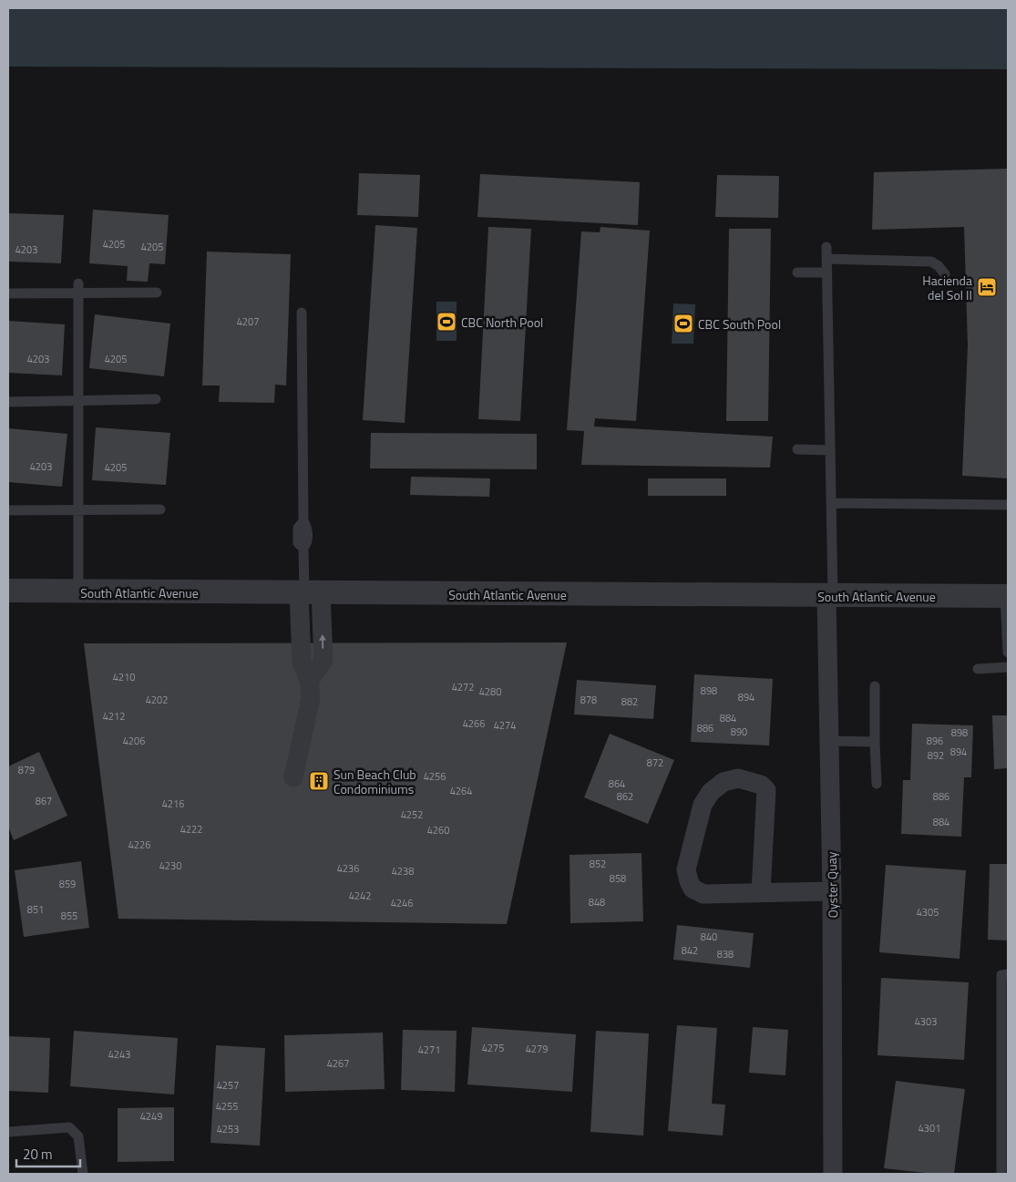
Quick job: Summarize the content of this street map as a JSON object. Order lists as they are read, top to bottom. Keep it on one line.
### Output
{"streets":{"street":["South Atlantic Avenue","Oyster Quay"]},"crossings":[["South Atlantic Avenue","Oyster Quay"]],"places":{"hotel":["Hacienda del Sol II"],"sports":["CBC North Pool","CBC South Pool"],"building":["Sun Beach Club Condominiums"]},"house_numbers":["4205","4205","4203","4207","4203","4205","4203","4205","4210","4272","898","4280","894","4202","878","882","4212","884","4266","4274","886","890","898","4206","896","894","892","872","879","4256","864","4264","862","886","867","4216","4252","884","4222","4260","4226","852","4230","4236","4238","858","859","4242","848","4246","851","4305","855","840","842","838","4303","4275","4279","4271","4243","4267","4257","4255","4249","4301","4253"],"scale_bar":"20 m"}
